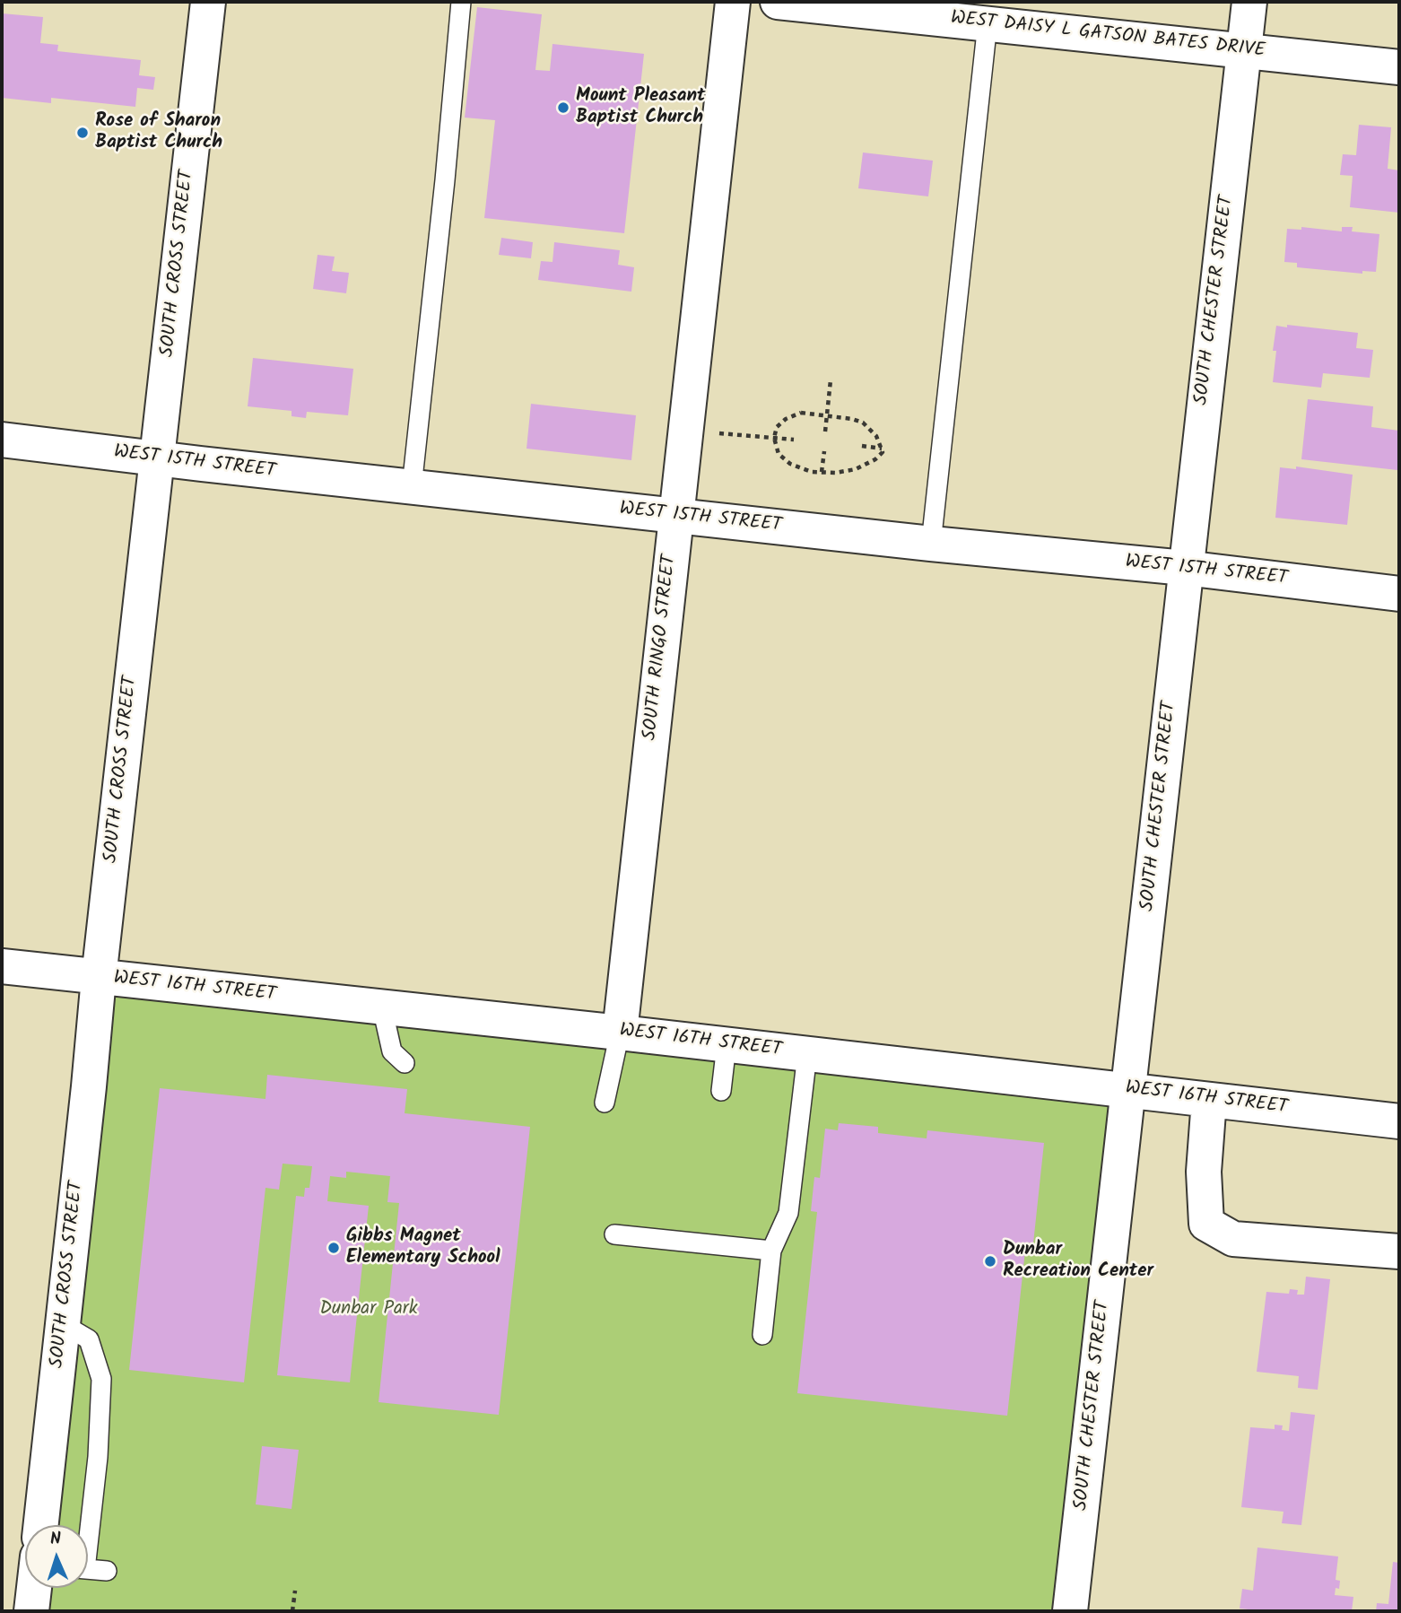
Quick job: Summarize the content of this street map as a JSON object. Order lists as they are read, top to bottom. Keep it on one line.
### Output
{"streets":{"street":["WEST DAISY L GATSON BATES DRIVE","SOUTH CROSS STREET","SOUTH CHESTER STREET","WEST 15TH STREET","SOUTH RINGO STREET","WEST 16TH STREET"]},"crossings":[["WEST DAISY L GATSON BATES DRIVE","SOUTH CHESTER STREET"],["SOUTH CROSS STREET","WEST 15TH STREET"],["SOUTH CROSS STREET","WEST 16TH STREET"],["SOUTH CHESTER STREET","WEST 15TH STREET"],["SOUTH CHESTER STREET","WEST 16TH STREET"],["WEST 15TH STREET","SOUTH RINGO STREET"],["SOUTH RINGO STREET","WEST 16TH STREET"]],"parks":["Dunbar Park"],"places":["Mount Pleasant Baptist Church","Rose of Sharon Baptist Church","Gibbs Magnet Elementary School","Dunbar Recreation Center"],"north":"top"}
